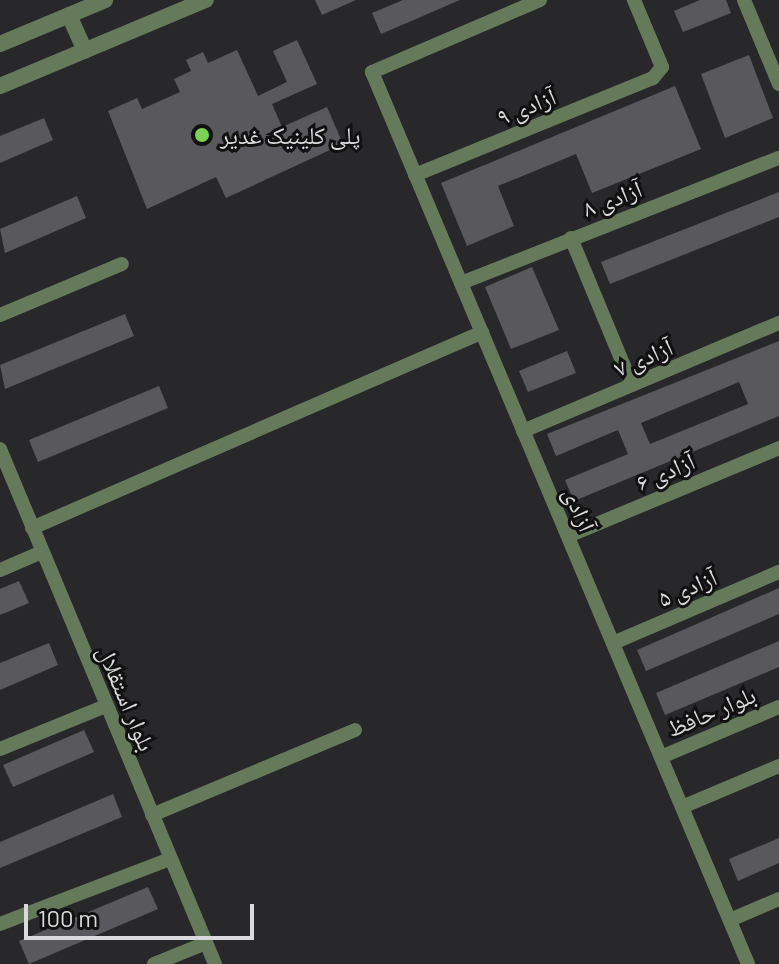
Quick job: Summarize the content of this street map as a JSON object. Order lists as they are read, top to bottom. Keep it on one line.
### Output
{"streets":{"street":["آزادی ۹","آزادی ۸","آزادی ۷","آزادی ۶","آزادی","آزادی ۵","بلوار استقلال","بلوار حافظ"]},"crossings":[["آزادی ۹","آزادی"],["آزادی ۸","آزادی"],["آزادی ۷","آزادی"],["آزادی ۶","آزادی"],["آزادی","آزادی ۵"],["آزادی","بلوار حافظ"]],"places":["پلی کلینیک غدیر"],"scale_bar":"100 m"}
